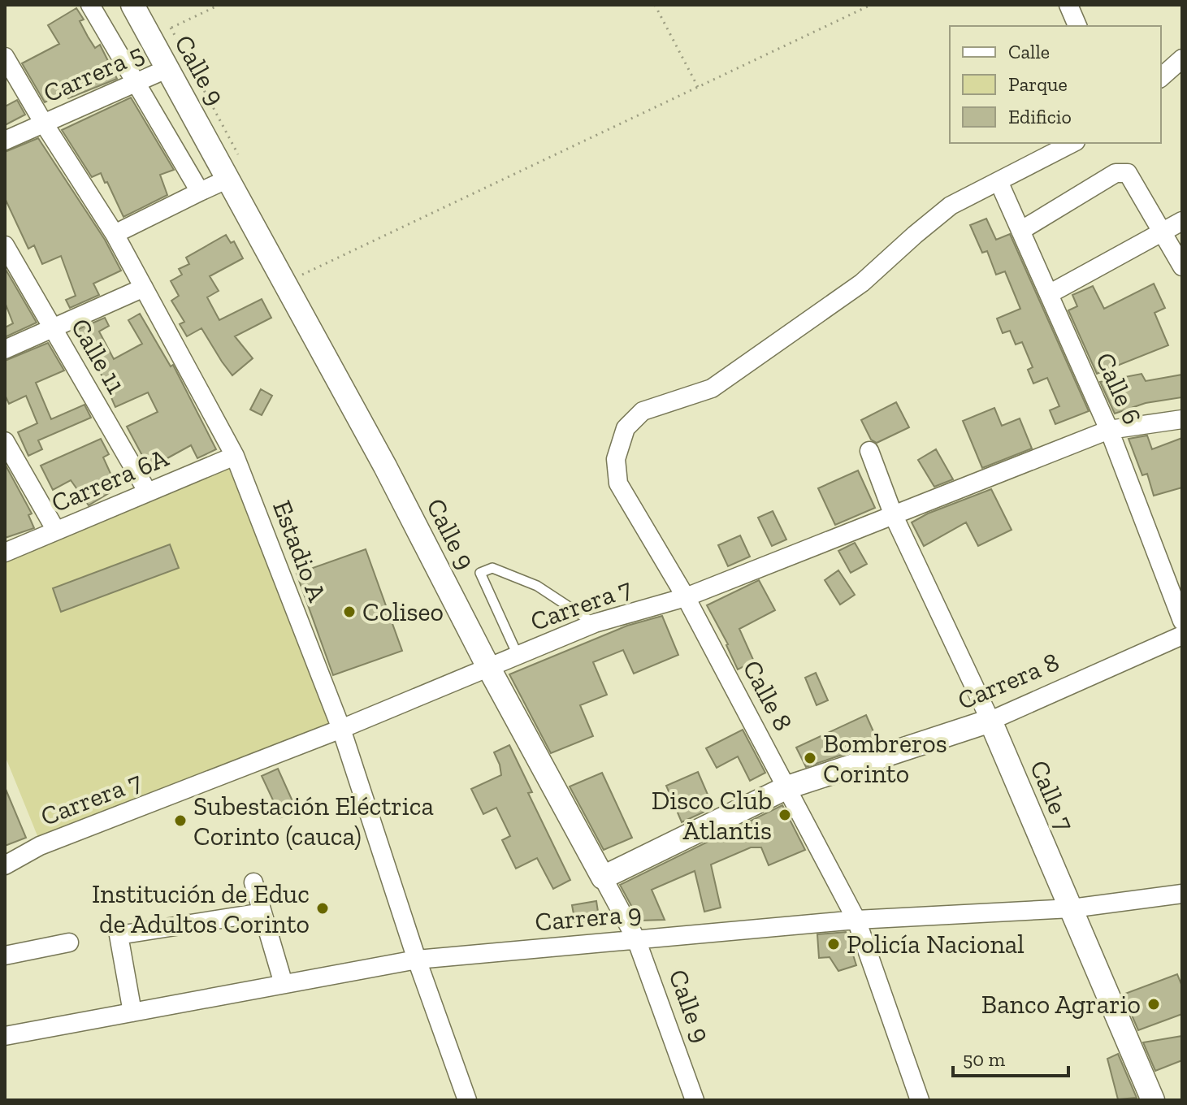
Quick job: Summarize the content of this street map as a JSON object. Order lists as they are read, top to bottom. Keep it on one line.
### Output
{"streets":{"street":["Calle 9","Carrera 5","Calle 11","Calle 6","Carrera 6A","Estadio A","Carrera 7","Carrera 8","Calle 8","Calle 7","Carrera 9"]},"crossings":[["Calle 9","Carrera 5"],["Calle 9","Carrera 7"],["Calle 9","Carrera 8"],["Calle 9","Carrera 9"],["Carrera 5","Estadio A"],["Calle 11","Carrera 6A"],["Calle 6","Carrera 7"],["Calle 6","Calle 8"],["Carrera 6A","Estadio A"],["Estadio A","Carrera 7"],["Estadio A","Carrera 9"],["Carrera 7","Calle 8"],["Carrera 7","Calle 7"],["Carrera 8","Calle 8"],["Carrera 8","Calle 7"],["Calle 8","Carrera 9"],["Calle 7","Carrera 9"]],"places":["Coliseo","Bombreros Corinto","Disco Club Atlantis","Subestación Eléctrica Corinto (cauca)","Institución de Educ de Adultos Corinto","Policía Nacional","Banco Agrario"],"legend":["Calle","Parque","Edificio"],"scale_bar":"50 m"}
